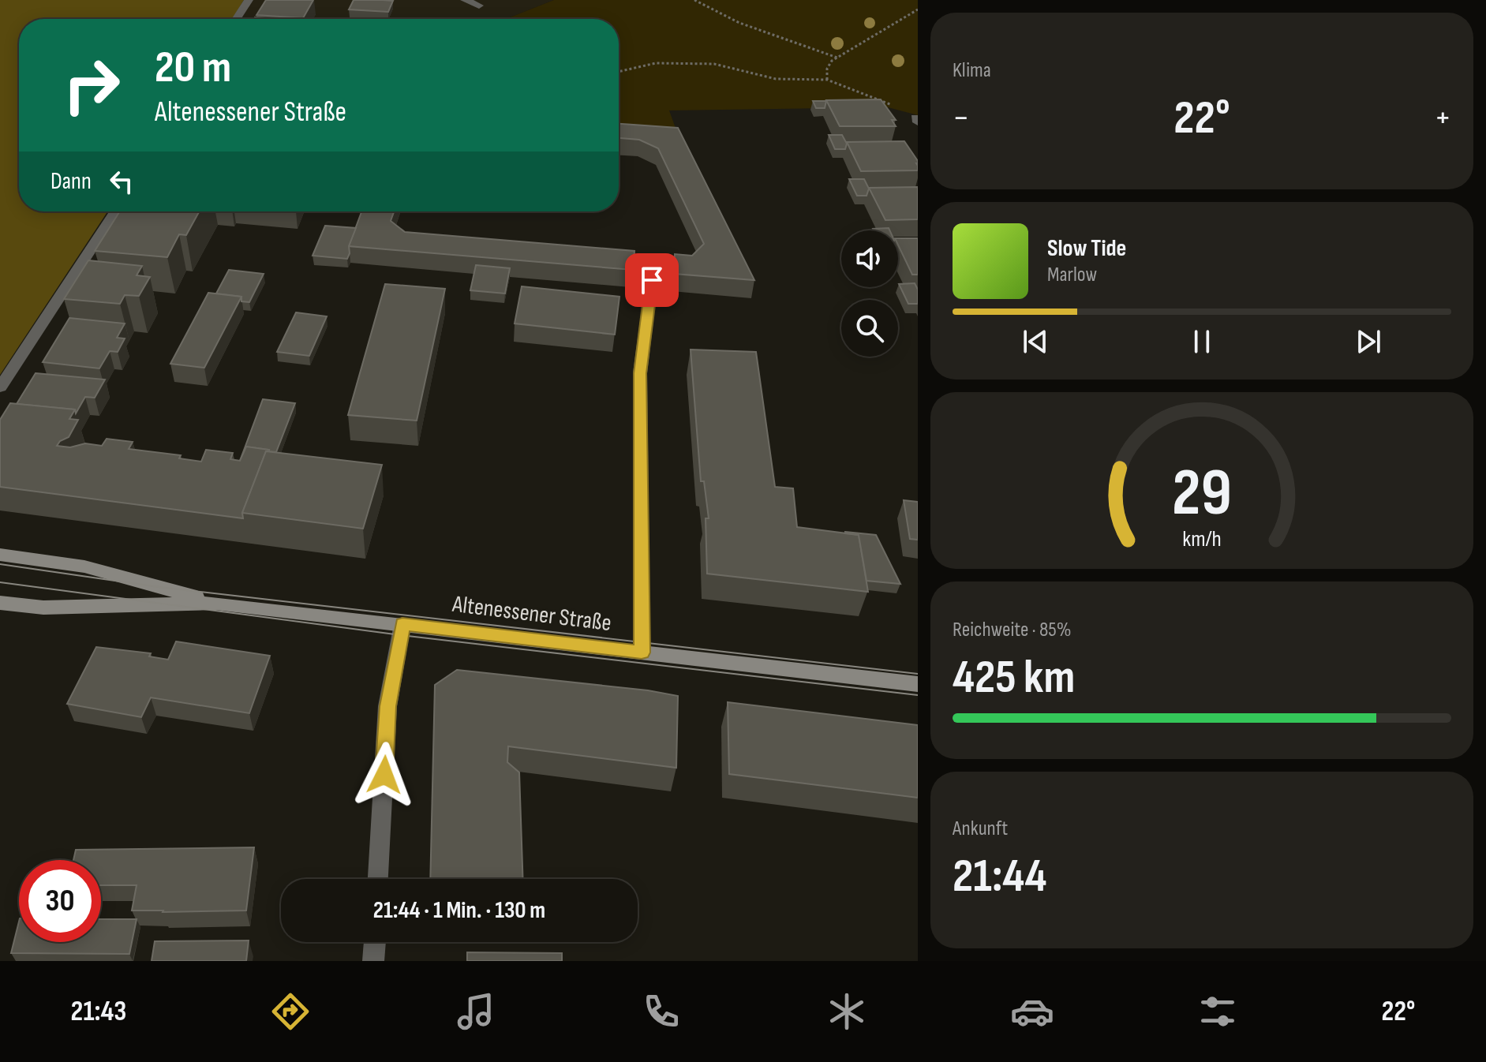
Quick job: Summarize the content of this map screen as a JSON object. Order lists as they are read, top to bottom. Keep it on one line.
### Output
{"streets":{"main road":["Altenessener Straße"]},"page":{"tile":["Klima",["Reichweite · 85%","425 km"],["Ankunft","21:44"]],"turn":["20 m","Altenessener Straße"],"heat":["−","22°","+"],"then":"Dann","song":["Slow Tide","Marlow"],"limit":"30","trip":"21:44 · 1 Min. · 130 m","tabs":["21:43","22°"],"gauge":["29","km/h"]}}
